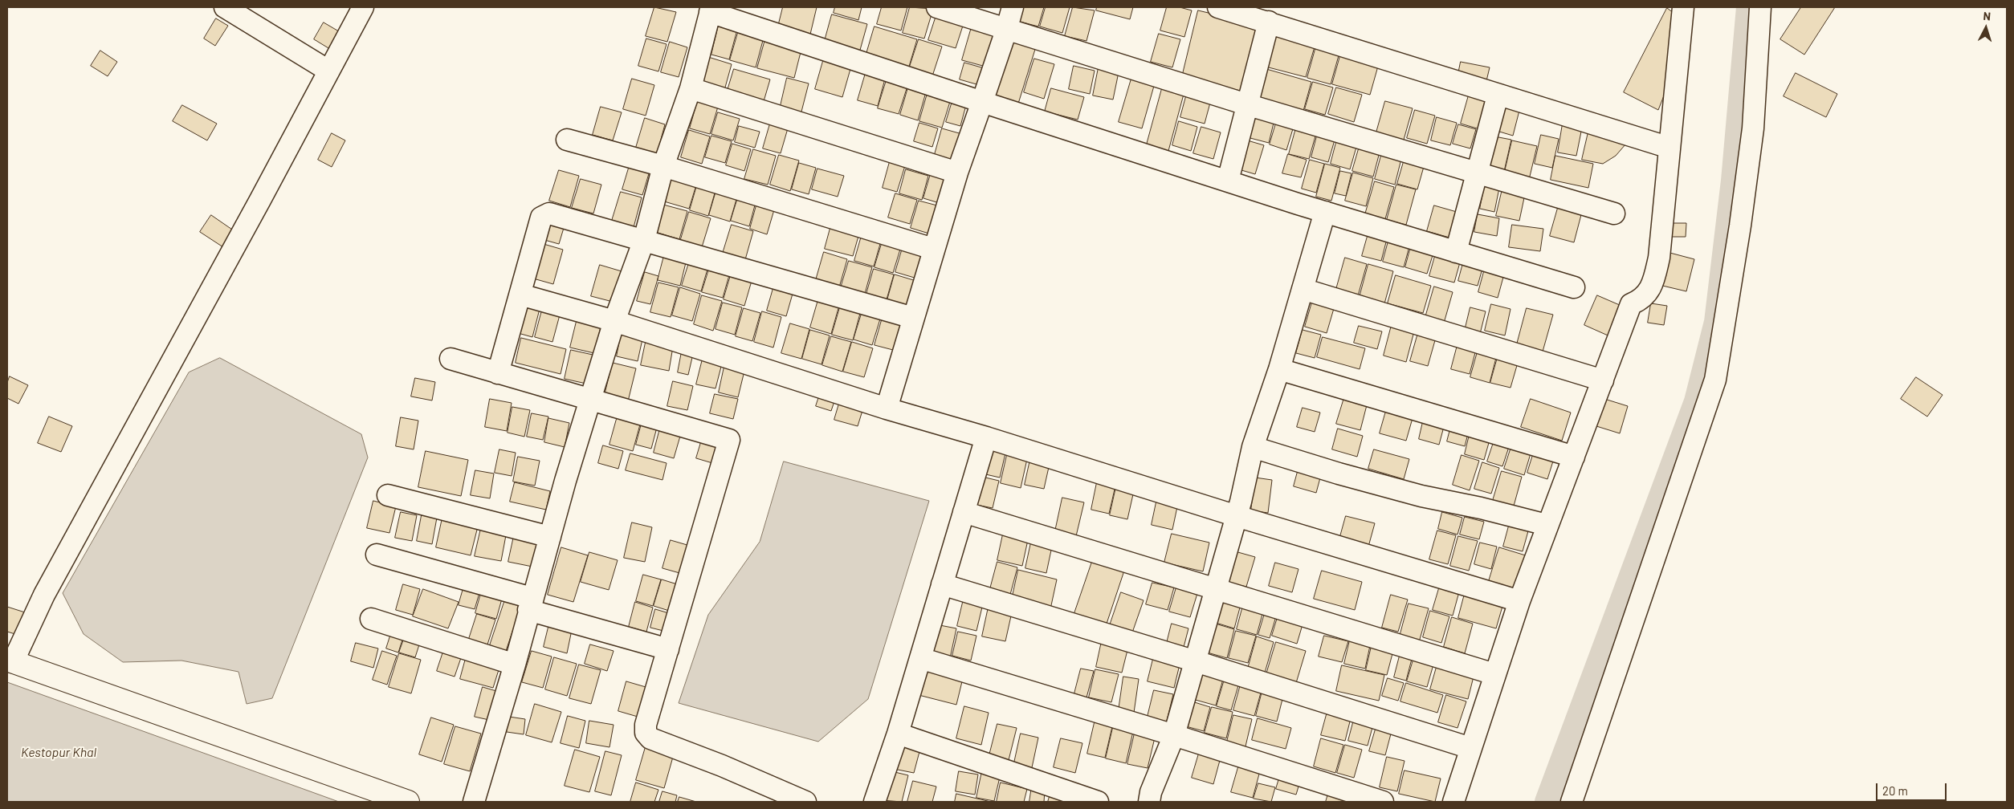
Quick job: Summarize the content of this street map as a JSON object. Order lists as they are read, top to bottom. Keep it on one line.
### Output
{"water":["Kestopur Khal"],"scale_bar":"20 m","north":"top"}
